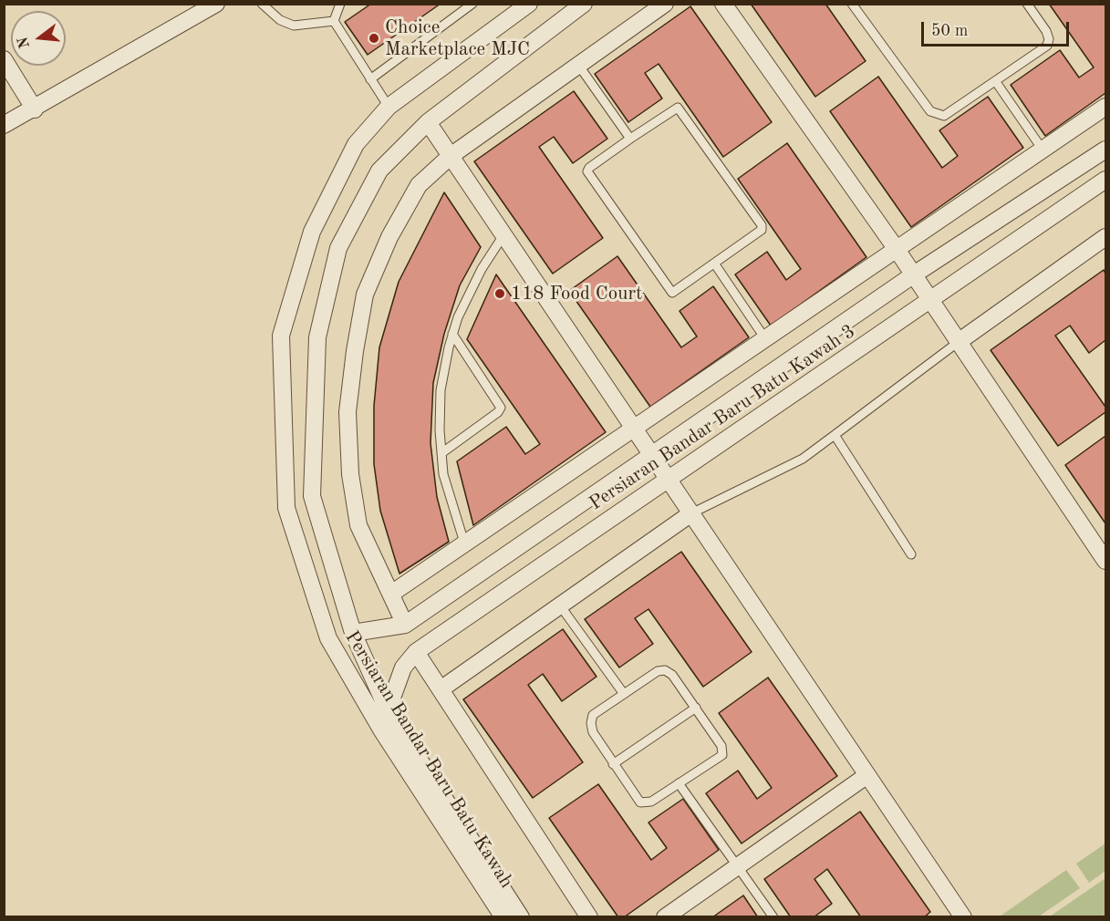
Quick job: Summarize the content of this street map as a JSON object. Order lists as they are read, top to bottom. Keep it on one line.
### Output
{"streets":{"street":["Persiaran Bandar Baru Batu Kawah 3","Persiaran Bandar Baru Batu Kawah"]},"crossings":[["Persiaran Bandar Baru Batu Kawah 3","Persiaran Bandar Baru Batu Kawah"]],"places":["Choice Marketplace MJC","118 Food Court"],"scale_bar":"50 m","north":"left"}
